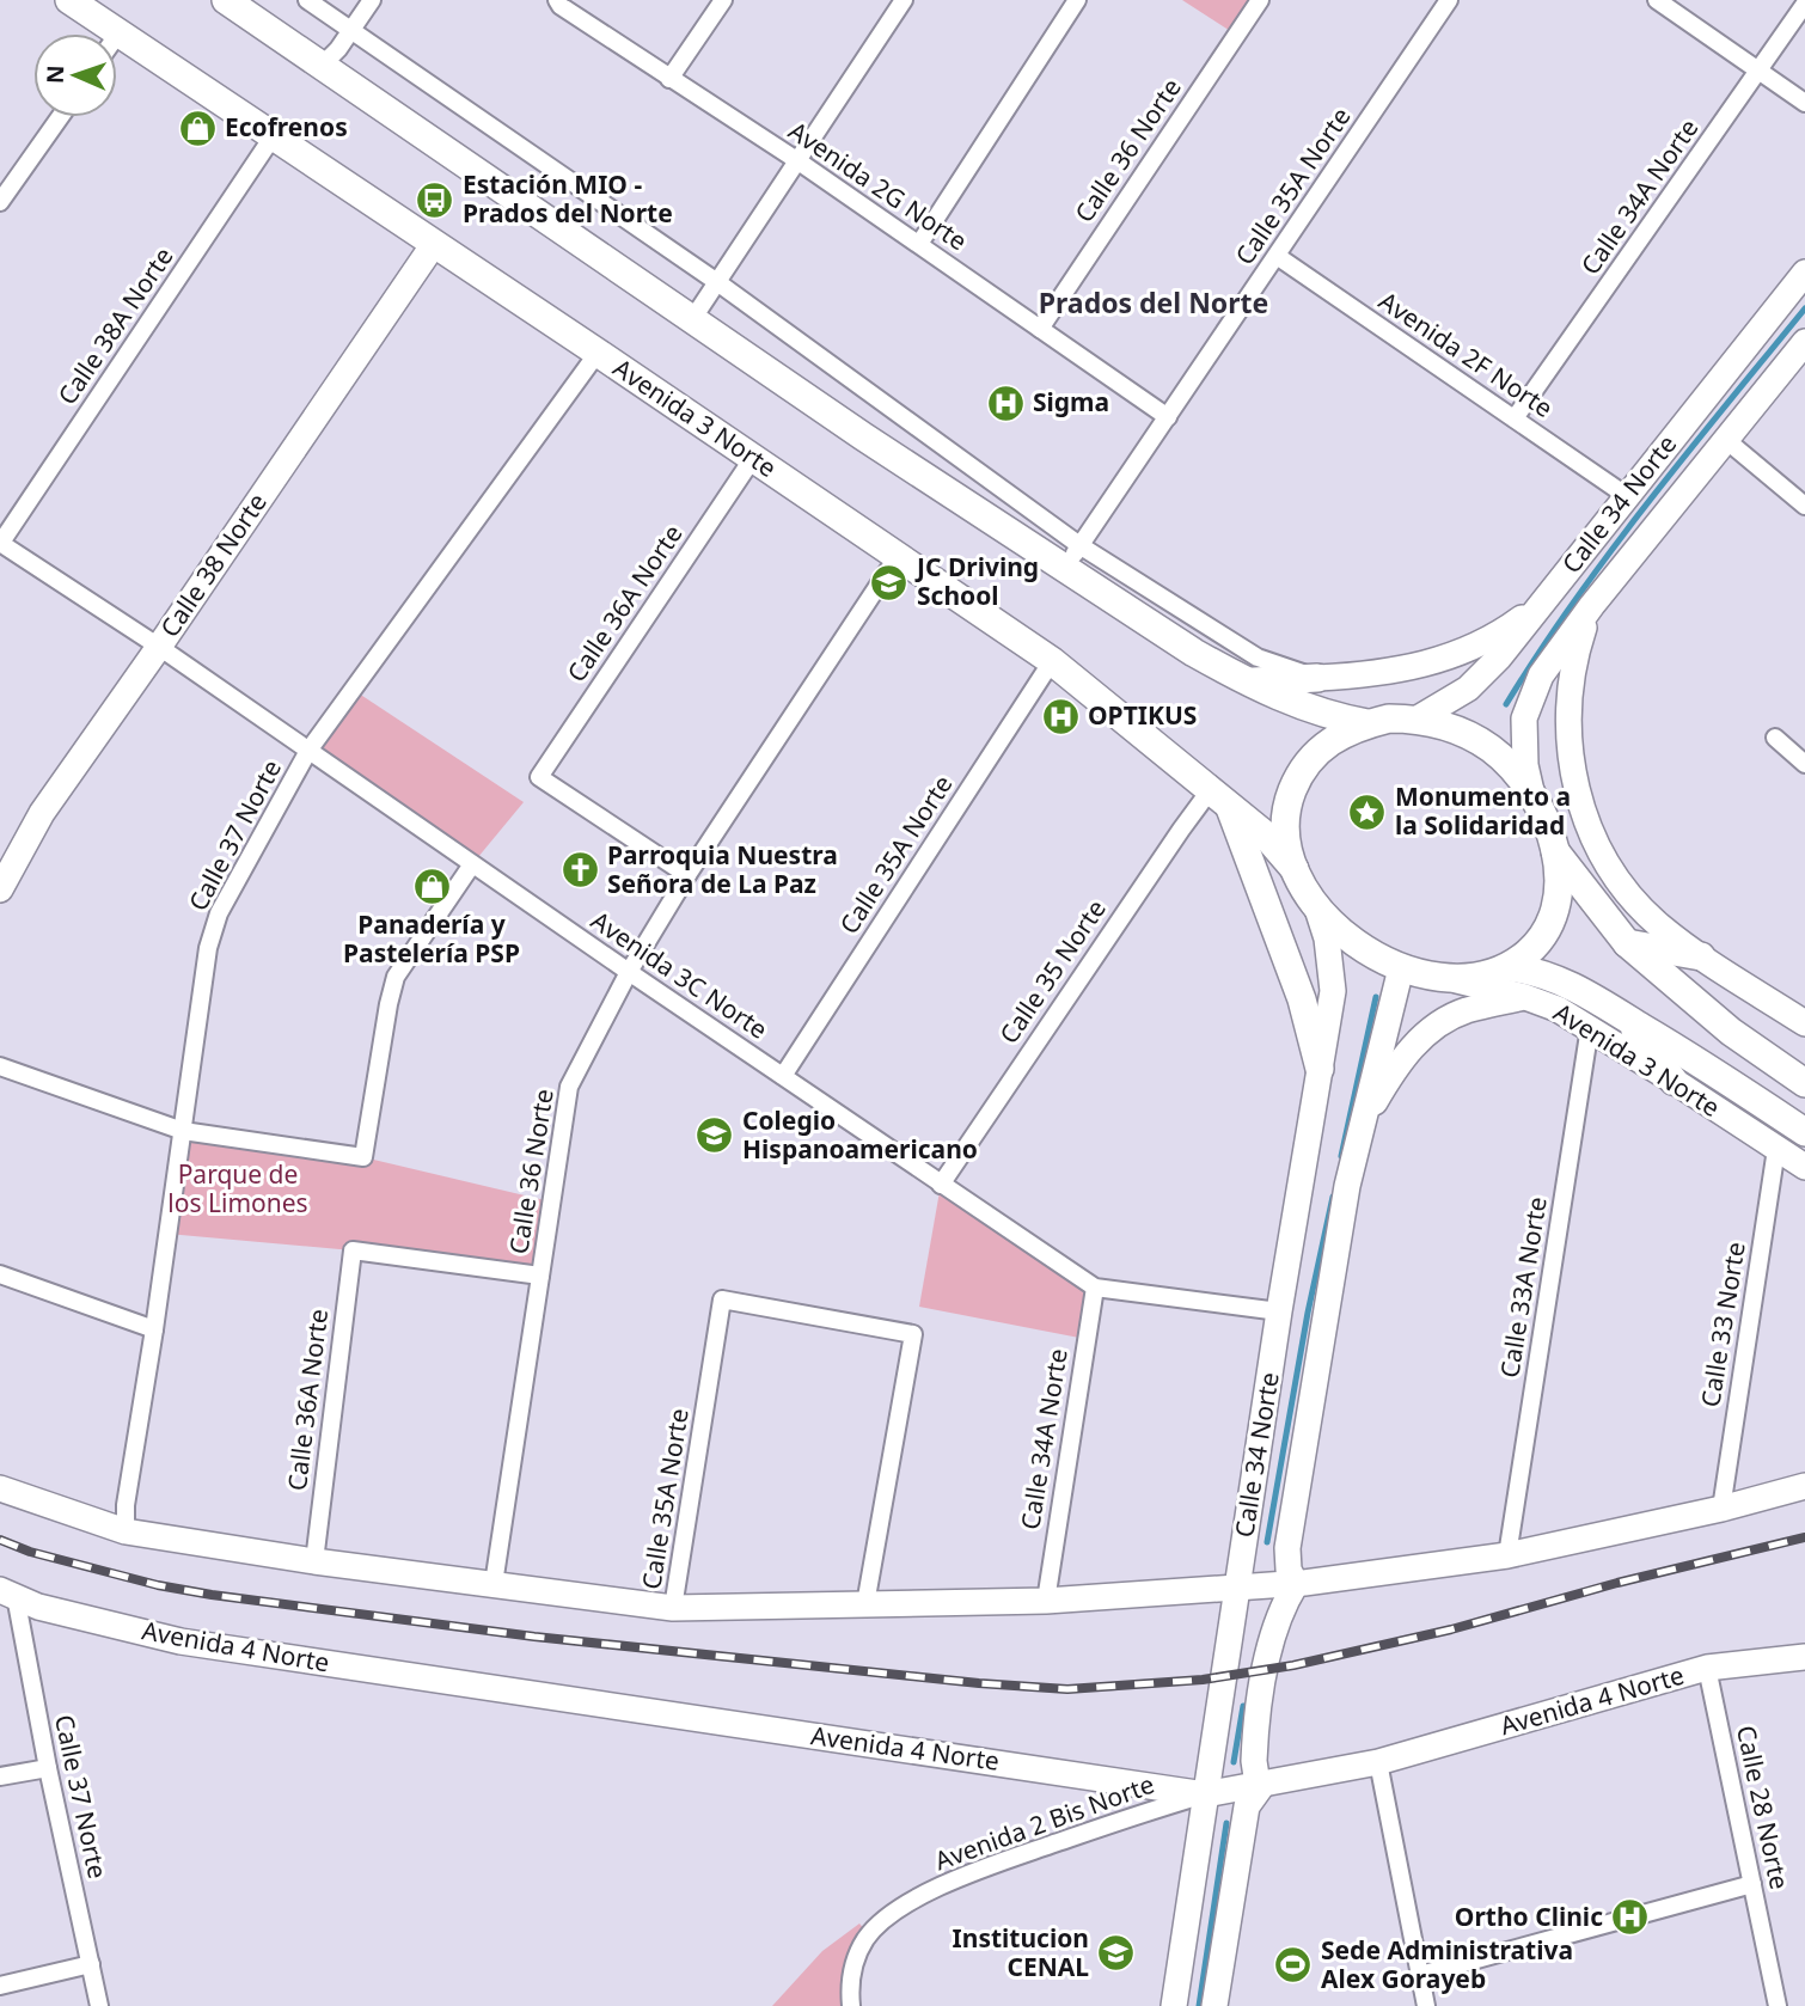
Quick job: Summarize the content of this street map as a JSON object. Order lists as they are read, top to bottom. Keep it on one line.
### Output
{"streets":{"main road":["Avenida 3 Norte","Calle 34 Norte","Calle 38 Norte","Avenida 4 Norte"],"street":["Calle 36 Norte","Avenida 2G Norte","Calle 35A Norte","Calle 34A Norte","Calle 38A Norte","Avenida 2F Norte","Calle 36A Norte","Calle 37 Norte","Calle 35 Norte","Avenida 3C Norte","Calle 33A Norte","Calle 33 Norte","Calle 28 Norte","Avenida 2 Bis Norte"]},"crossings":[["Calle 36 Norte","Avenida 2G Norte"],["Calle 36 Norte","Avenida 3 Norte"],["Calle 36 Norte","Calle 36A Norte"],["Calle 36 Norte","Avenida 3C Norte"],["Avenida 2G Norte","Calle 35A Norte"],["Calle 35A Norte","Avenida 2F Norte"],["Calle 35A Norte","Avenida 3 Norte"],["Calle 35A Norte","Avenida 3C Norte"],["Calle 34A Norte","Avenida 2F Norte"],["Calle 34A Norte","Avenida 3C Norte"],["Calle 38A Norte","Avenida 3 Norte"],["Calle 38A Norte","Avenida 3C Norte"],["Avenida 2F Norte","Calle 34 Norte"],["Avenida 3 Norte","Calle 34 Norte"],["Avenida 3 Norte","Calle 38 Norte"],["Avenida 3 Norte","Calle 36A Norte"],["Avenida 3 Norte","Calle 37 Norte"],["Avenida 3 Norte","Calle 35 Norte"],["Avenida 3 Norte","Calle 33A Norte"],["Avenida 3 Norte","Calle 33 Norte"],["Calle 34 Norte","Avenida 3C Norte"],["Calle 34 Norte","Avenida 4 Norte"],["Calle 34 Norte","Avenida 2 Bis Norte"],["Calle 38 Norte","Avenida 3C Norte"],["Calle 37 Norte","Avenida 3C Norte"],["Calle 37 Norte","Avenida 4 Norte"],["Calle 35 Norte","Avenida 3C Norte"],["Avenida 4 Norte","Calle 28 Norte"],["Avenida 4 Norte","Avenida 2 Bis Norte"]],"districts":["Prados del Norte"],"parks":["Parque de los Limones"],"places":{"shop":["Ecofrenos","Panadería y Pastelería PSP"],"bus stop":["Estación MIO - Prados del Norte"],"hospital":["Sigma","OPTIKUS","Ortho Clinic"],"school or university":["JC Driving School","Colegio Hispanoamericano","Institucion CENAL"],"place":["Monumento a la Solidaridad"],"church":["Parroquia Nuestra Señora de La Paz"],"sports":["Sede Administrativa Alex Gorayeb"]},"north":"left"}
